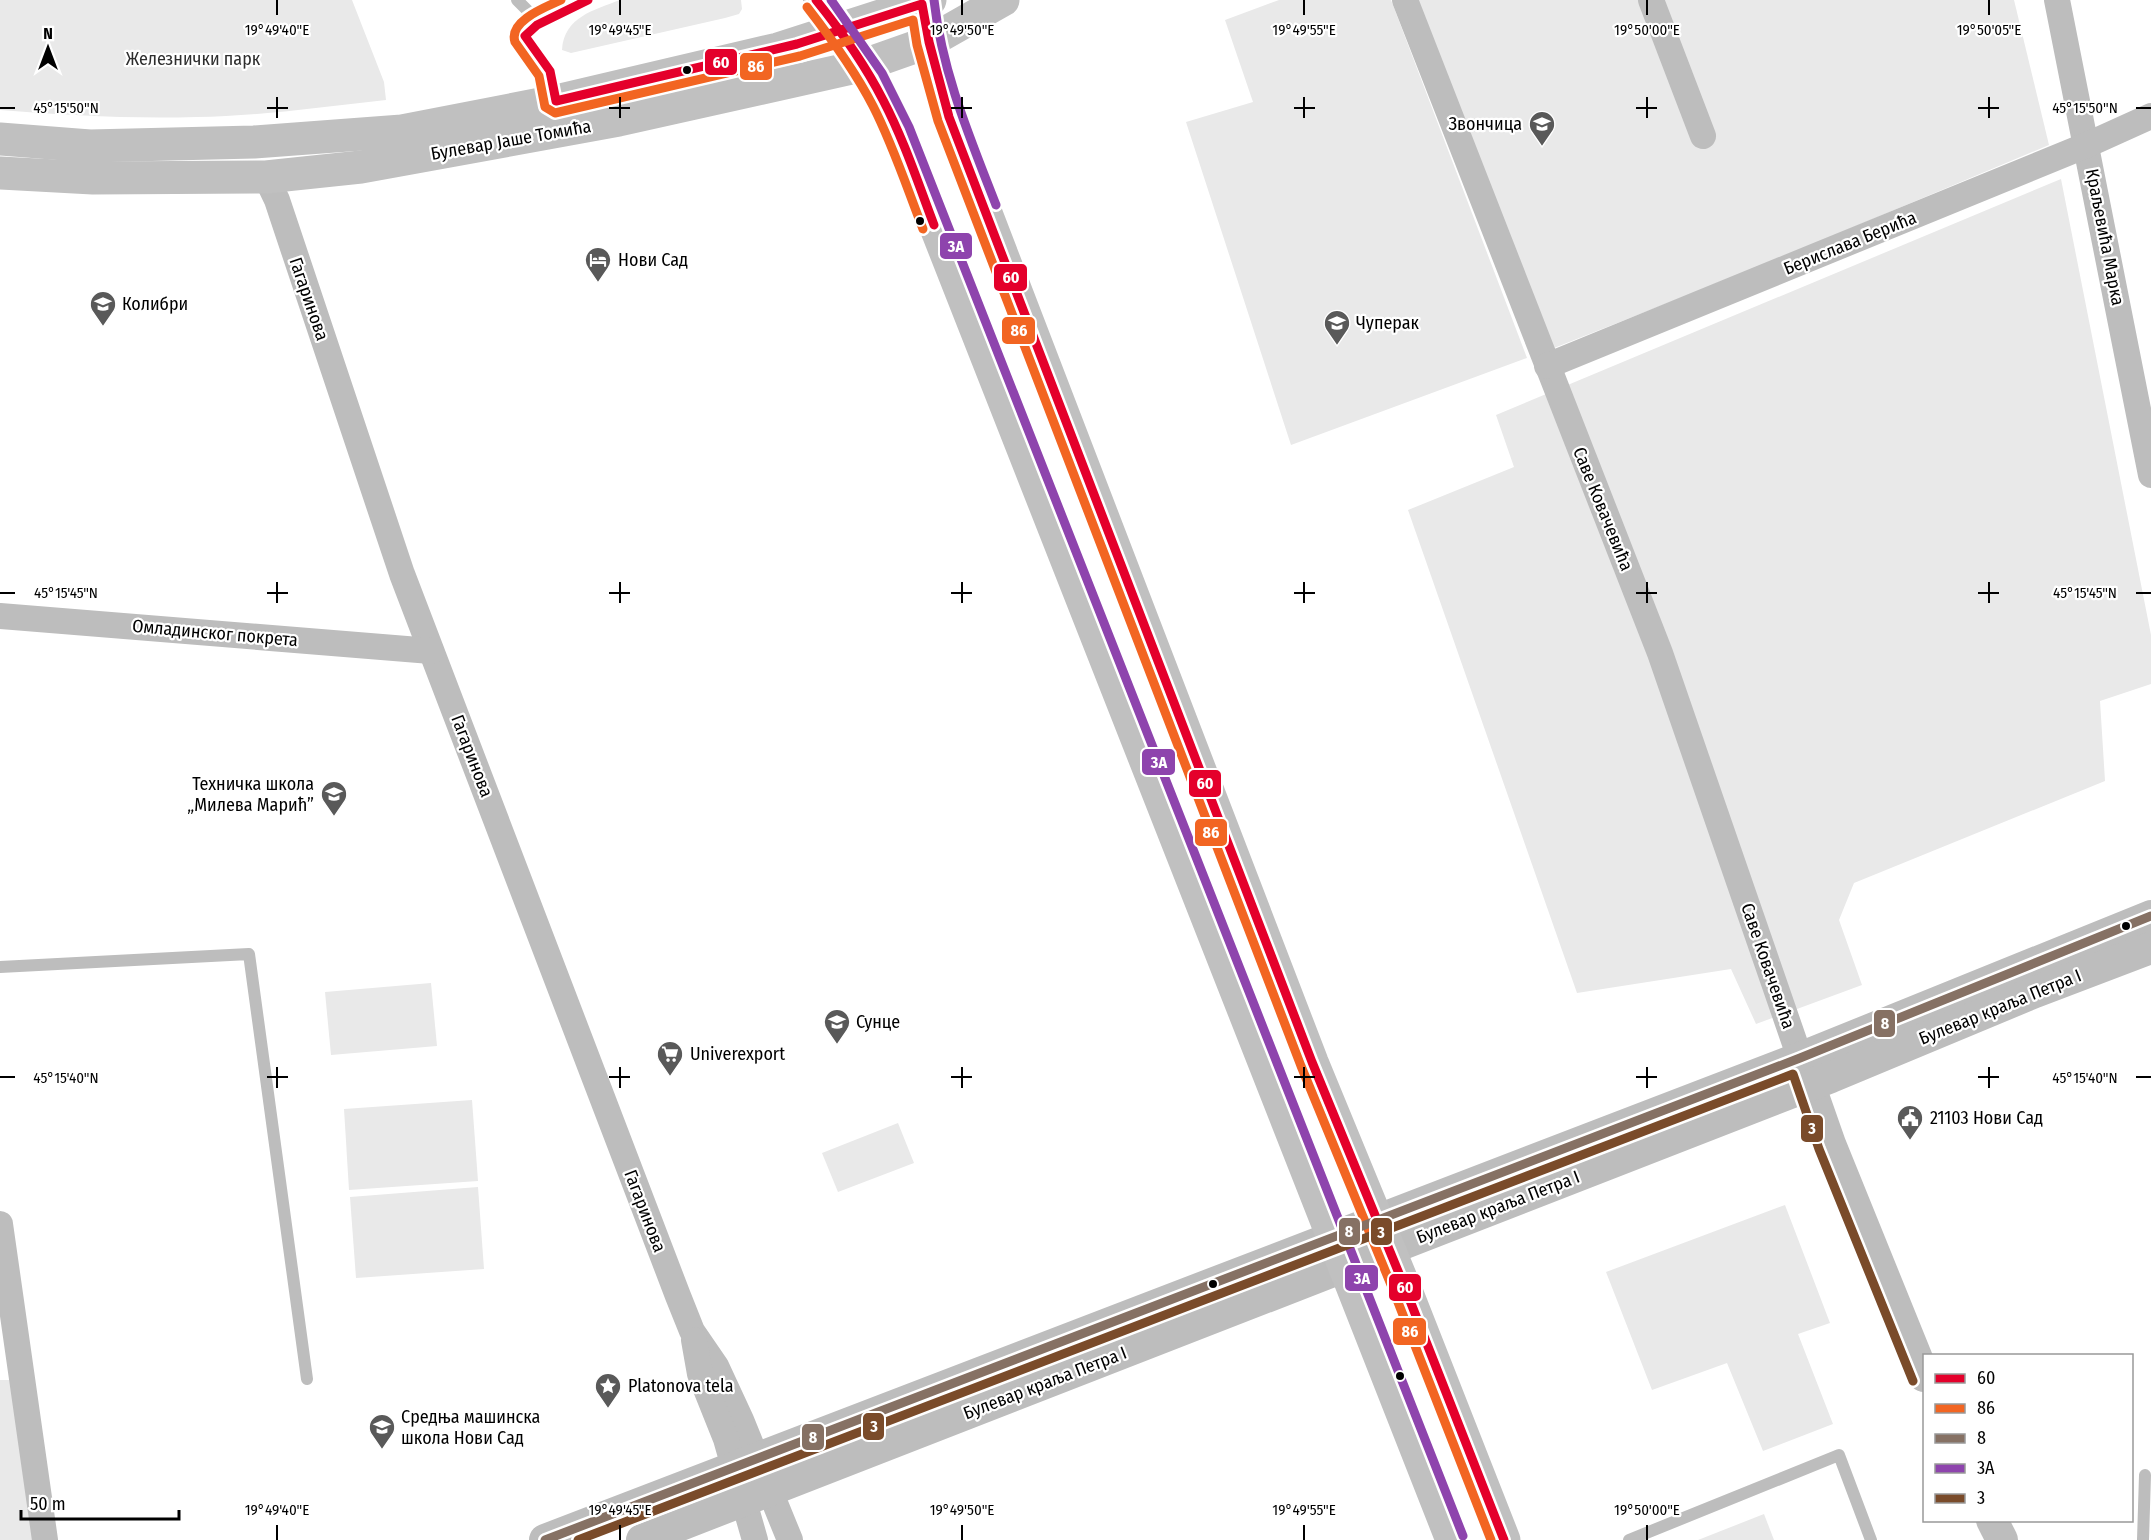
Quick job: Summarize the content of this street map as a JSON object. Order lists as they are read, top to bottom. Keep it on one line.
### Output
{"streets":{"main road":["Булевар Јаше Томића"],"street":["Краљевића Марка","Берислава Берића","Гагаринова","Саве Ковачевића","Омладинског покрета","Булевар краља Петра I"]},"crossings":[["Булевар Јаше Томића","Гагаринова"],["Краљевића Марка","Берислава Берића"],["Берислава Берића","Саве Ковачевића"],["Гагаринова","Омладинског покрета"],["Гагаринова","Булевар краља Петра I"],["Саве Ковачевића","Булевар краља Петра I"]],"parks":["Железнички парк"],"places":{"school or university":["Звончица","Колибри","Чуперак","Техничка школа „Милева Марић”","Сунце","Средња машинска школа Нови Сад"],"hotel":["Нови Сад"],"supermarket":["Univerexport"],"public building":["21103 Нови Сад"],"place":["Platonova tela"]},"lines":["transit line 60","transit line 86","transit line 3A","transit line 8","transit line 3"],"legend":["60","86","8","3A","3"],"scale_bar":"50 m","north":"top","coordinates":["19°49'40\"E","19°49'45\"E","19°49'50\"E","19°49'55\"E","19°50'00\"E","19°50'05\"E","45°15'50\"N","45°15'45\"N","45°15'40\"N"]}
